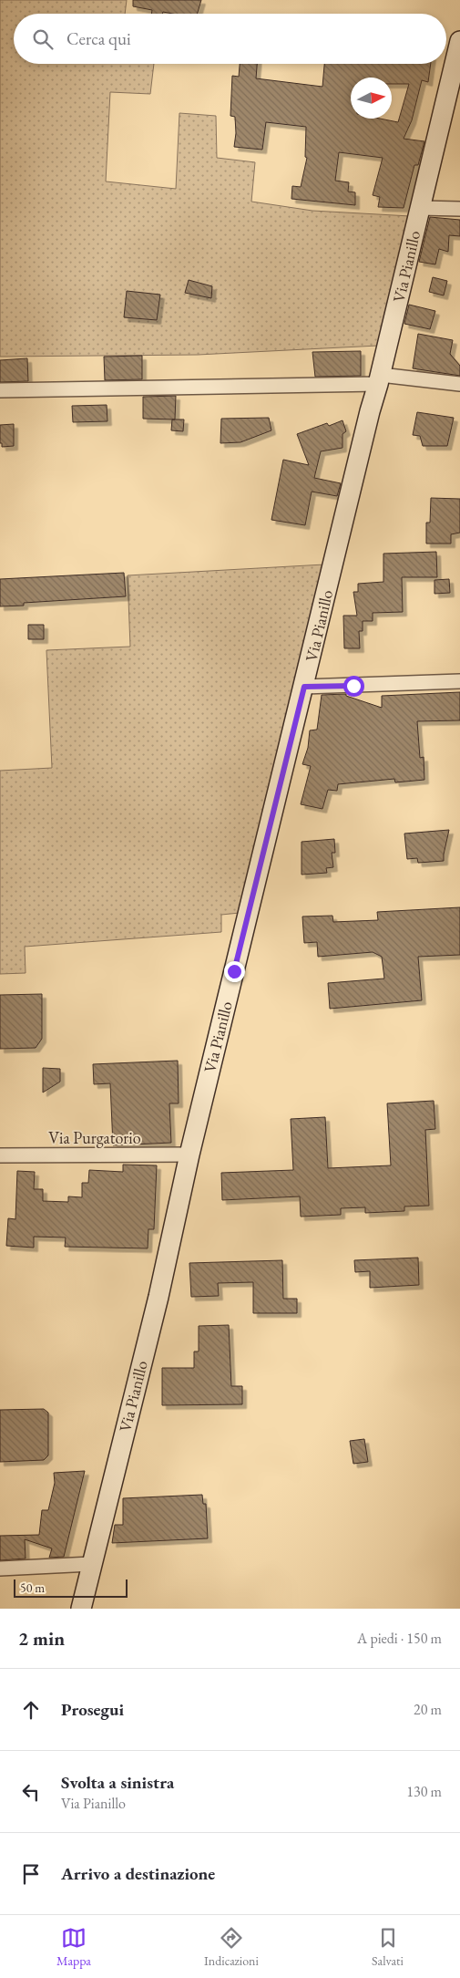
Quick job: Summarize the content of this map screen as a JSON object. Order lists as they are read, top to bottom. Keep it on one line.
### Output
{"streets":{"street":["Via Pianillo","Via Purgatorio"]},"crossings":[["Via Pianillo","Via Purgatorio"]],"scale_bar":"50 m","north":"right","page":{"search":"Cerca qui","scale":"50 m","heading":["2 min","A piedi · 150 m"],"list":[["Prosegui","20 m"],["Svolta a sinistra","Via Pianillo","130 m"],"Arrivo a destinazione"],"nav":["Mappa","Indicazioni","Salvati"]}}
